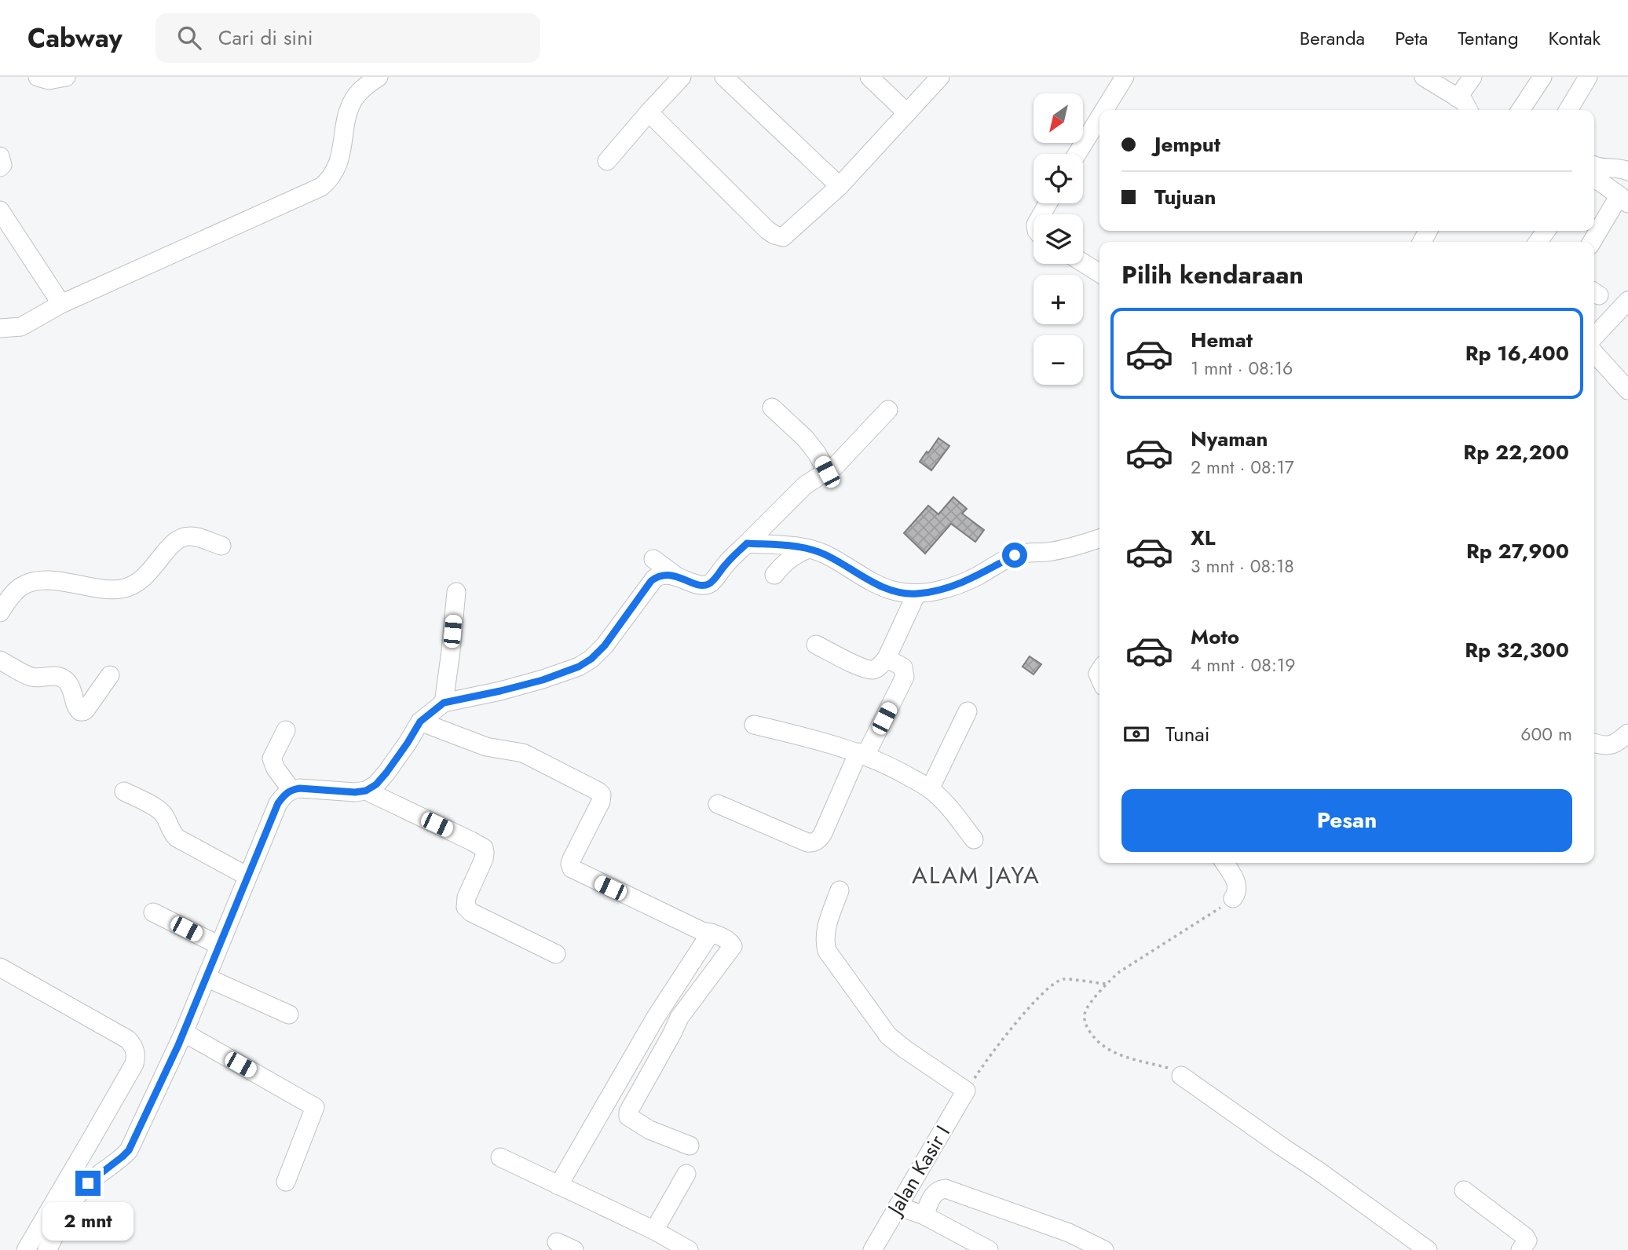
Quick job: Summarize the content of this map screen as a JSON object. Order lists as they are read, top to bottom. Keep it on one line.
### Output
{"streets":{"street":["Jalan Kasir I"]},"districts":["ALAM JAYA"],"north":"bottom left","page":{"header":"Cabway","search":"Cari di sini","nav":["Beranda","Peta","Tentang","Kontak"],"map_buttons":["+","−"],"banner":["Jemput","Tujuan"],"heading":"Pilih kendaraan","list":[{"name":"Hemat","note":"1 mnt · 08:16","value":"Rp 16,400"},{"name":"Nyaman","note":"2 mnt · 08:17","value":"Rp 22,200"},{"name":"XL","note":"3 mnt · 08:18","value":"Rp 27,900"},{"name":"Moto","note":"4 mnt · 08:19","value":"Rp 32,300"}],"pay":["Tunai","600 m"],"buttons":"Pesan","bubble":"2 mnt"}}
